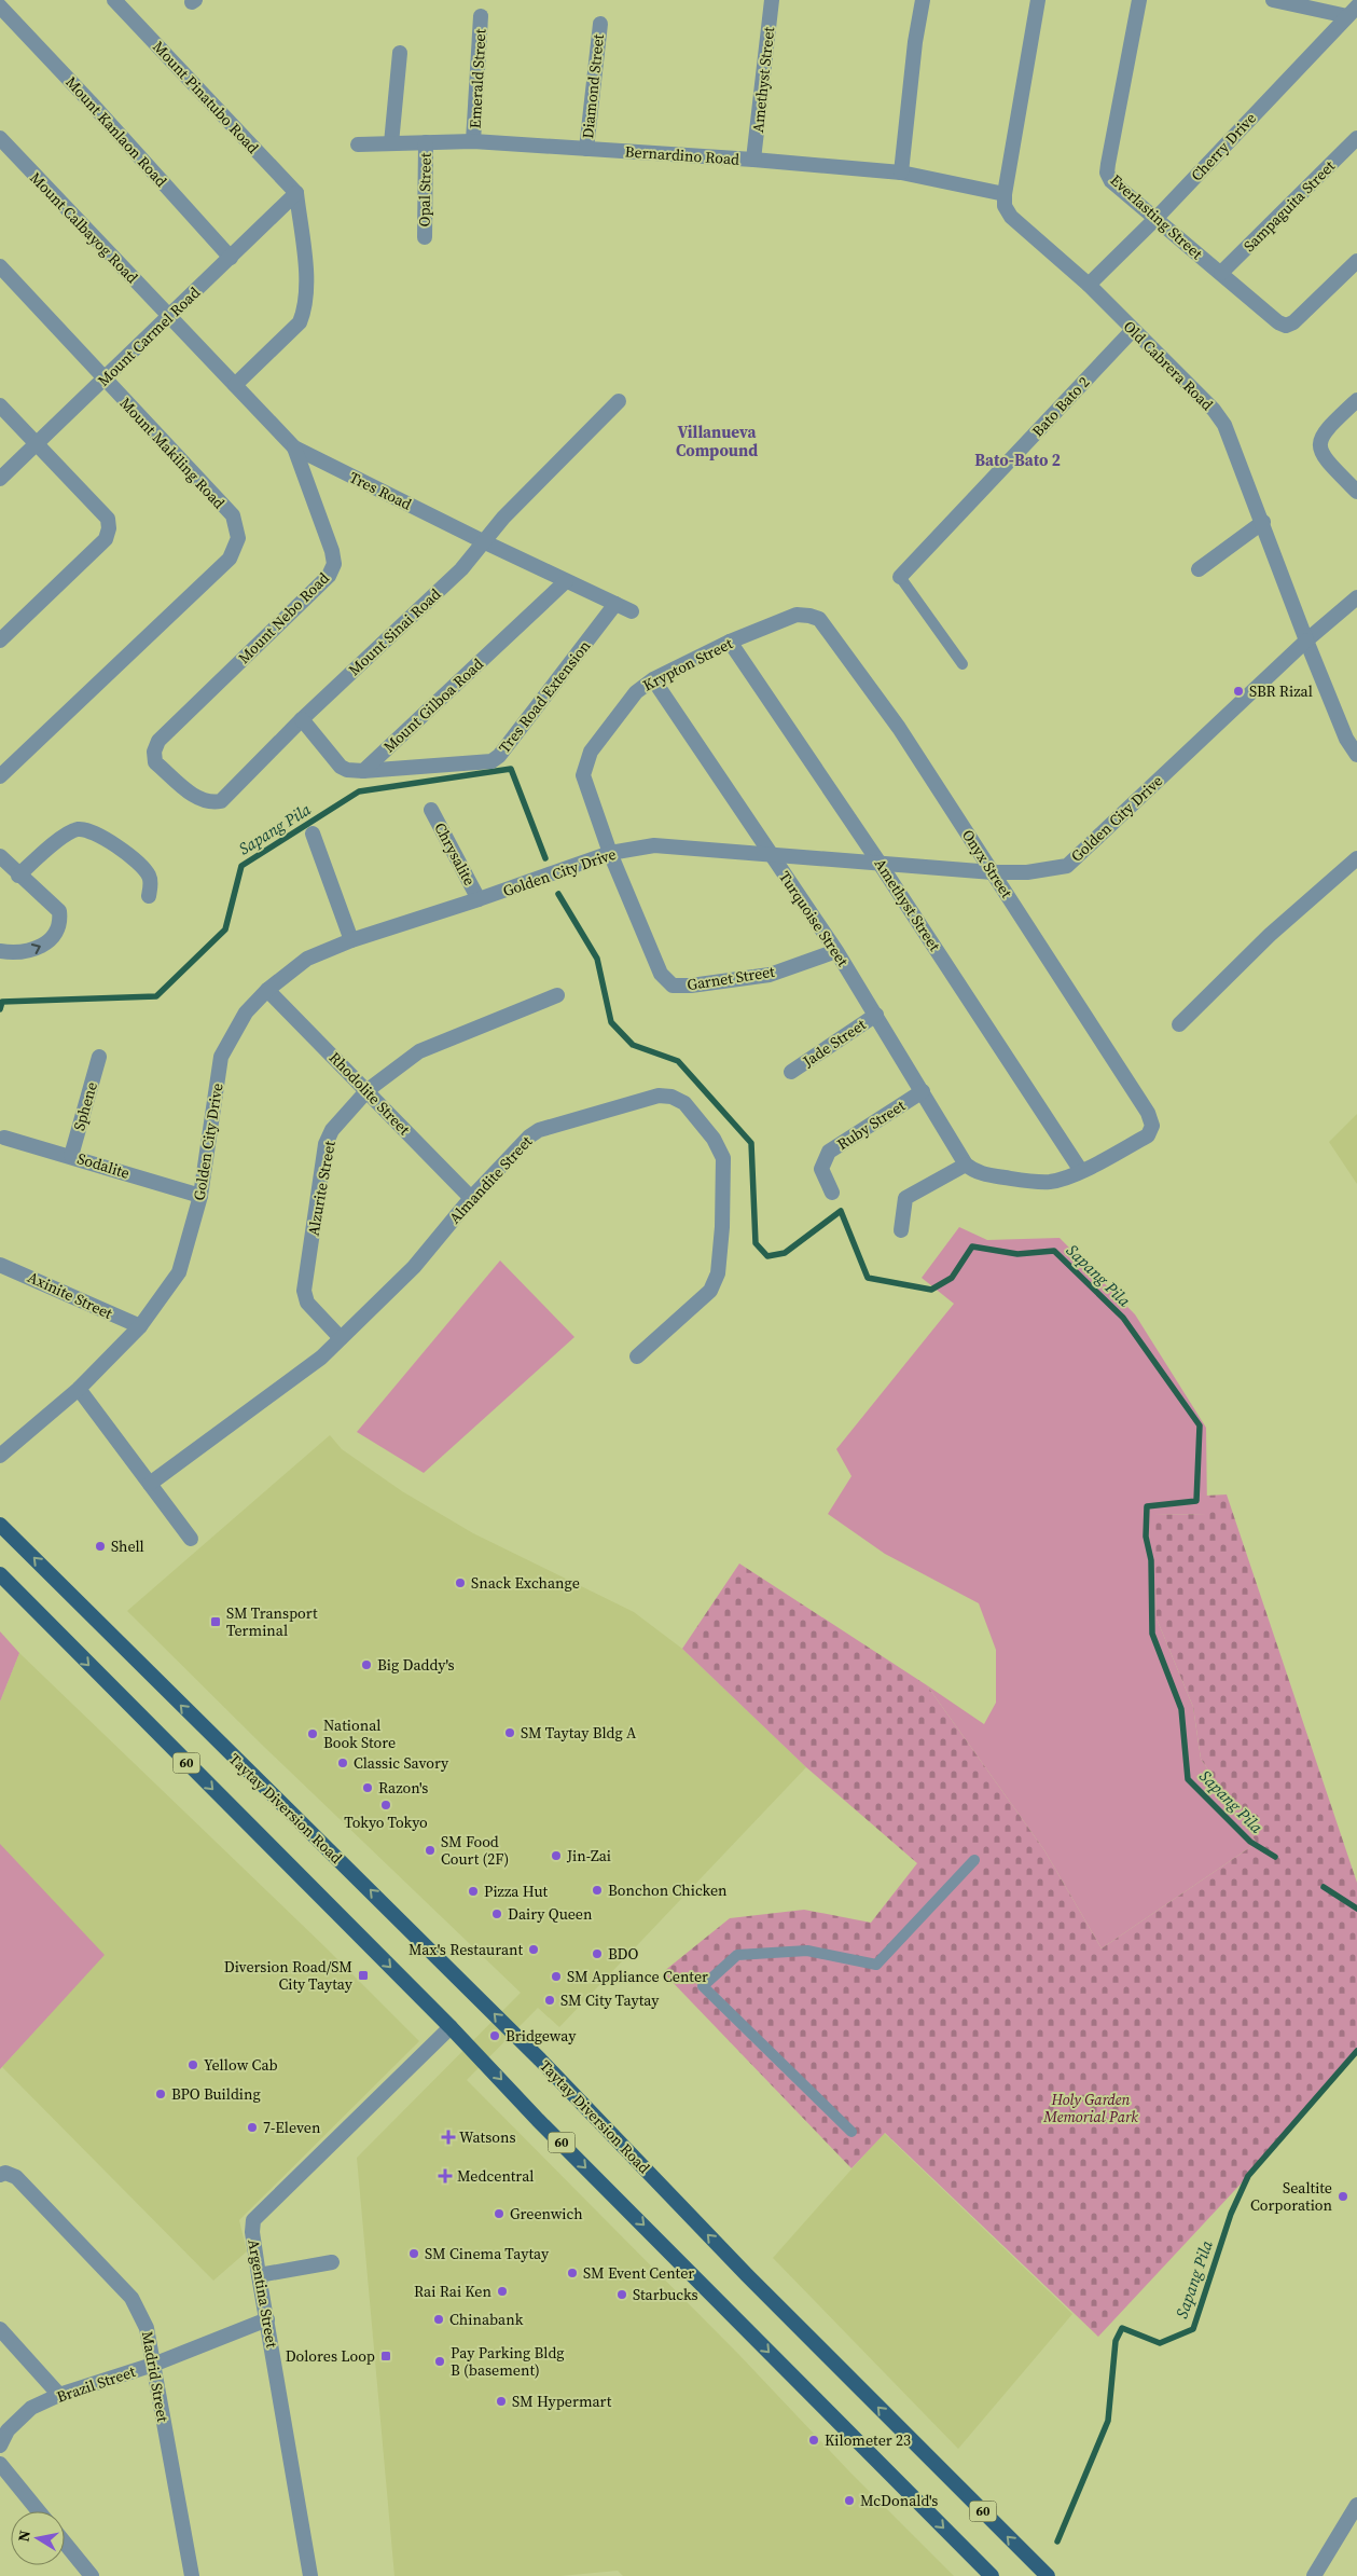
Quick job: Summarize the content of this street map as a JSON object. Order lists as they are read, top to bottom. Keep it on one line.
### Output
{"streets":{"main road":["60","Taytay Diversion Road"],"street":["Emerald Street","Amethyst Street","Diamond Street","Mount Pinatubo Road","Mount Kanlaon Road","Cherry Drive","Bernardino Road","Opal Street","Sampaguita Street","Everlasting Street","Mount Calbayog Road","Mount Carmel Road","Old Cabrera Road","Bato Bato 2","Mount Makiling Road","Tres Road","Mount Nebo Road","Mount Sinai Road","Krypton Street","Tres Road Extension","Mount Gilboa Road","Golden City Drive","Chrysalite","Onyx Street","Turquoise Street","Garnet Street","Jade Street","Rhodolite Street","Sphene","Ruby Street","Sodalite","Almandite Street","Alzurite Street","Axinite Street","Argentina Street","Madrid Street","Brazil Street"]},"crossings":[["Emerald Street","Bernardino Road"],["Amethyst Street","Bernardino Road"],["Amethyst Street","Krypton Street"],["Amethyst Street","Golden City Drive"],["Amethyst Street","Onyx Street"],["Diamond Street","Bernardino Road"],["Mount Pinatubo Road","Mount Carmel Road"],["Mount Kanlaon Road","Mount Carmel Road"],["Cherry Drive","Everlasting Street"],["Cherry Drive","Old Cabrera Road"],["Bernardino Road","Opal Street"],["Bernardino Road","Old Cabrera Road"],["Sampaguita Street","Everlasting Street"],["Mount Calbayog Road","Mount Carmel Road"],["Mount Calbayog Road","Tres Road"],["Mount Carmel Road","Mount Makiling Road"],["Mount Carmel Road","Tres Road"],["Old Cabrera Road","Bato Bato 2"],["Old Cabrera Road","Golden City Drive"],["Tres Road","Mount Nebo Road"],["Tres Road","Mount Sinai Road"],["Tres Road","Tres Road Extension"],["Tres Road","Mount Gilboa Road"],["Mount Nebo Road","Mount Sinai Road"],["Krypton Street","Golden City Drive"],["Krypton Street","Onyx Street"],["Krypton Street","Turquoise Street"],["Krypton Street","Garnet Street"],["Tres Road Extension","Mount Gilboa Road"],["Golden City Drive","Chrysalite"],["Golden City Drive","Onyx Street"],["Golden City Drive","Turquoise Street"],["Golden City Drive","Garnet Street"],["Golden City Drive","Rhodolite Street"],["Golden City Drive","Sodalite"],["Golden City Drive","Axinite Street"],["Turquoise Street","Garnet Street"],["Turquoise Street","Jade Street"],["Turquoise Street","Ruby Street"],["Rhodolite Street","Almandite Street"],["Rhodolite Street","Alzurite Street"],["Sphene","Sodalite"],["Almandite Street","Alzurite Street"],["60","Argentina Street"],["Argentina Street","Brazil Street"],["Madrid Street","Brazil Street"]],"districts":["Villanueva Compound","Bato-Bato 2"],"water":["Sapang Pila"],"parks":["Holy Garden Memorial Park"],"places":{"other":["SBR Rizal","Shell","Snack Exchange","Big Daddy's","SM Taytay Bldg A","National Book Store","Classic Savory","Razon's","Tokyo Tokyo","SM Food Court (2F)","Jin-Zai","Bonchon Chicken","Pizza Hut","Dairy Queen","Max's Restaurant","BDO","SM Appliance Center","SM City Taytay","Bridgeway","Yellow Cab","BPO Building","7-Eleven","Sealtite Corporation","Greenwich","SM Cinema Taytay","SM Event Center","Rai Rai Ken","Starbucks","Chinabank","Pay Parking Bldg B (basement)","SM Hypermart","Kilometer 23","McDonald's"],"transit":["SM Transport Terminal","Diversion Road/SM City Taytay","Dolores Loop"],"health":["Watsons","Medcentral"]},"north":"left"}
